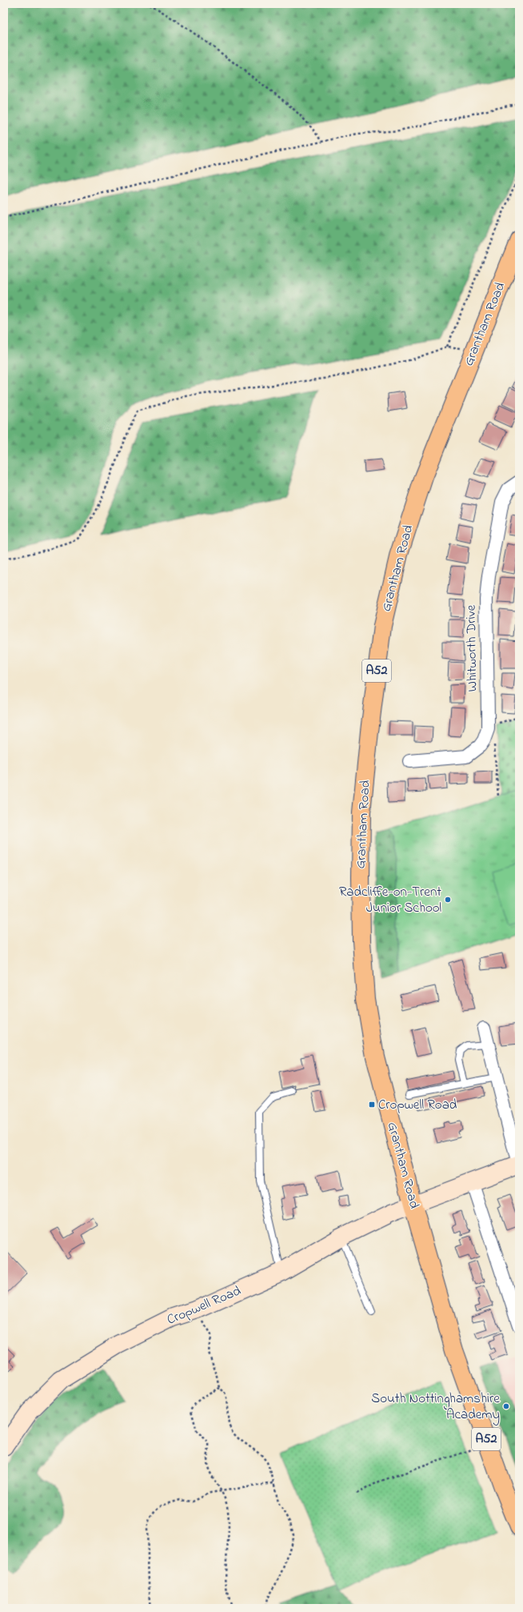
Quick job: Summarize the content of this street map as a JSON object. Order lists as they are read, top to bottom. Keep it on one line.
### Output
{"streets":{"highway":["Grantham Road","A52"],"street":["Whitworth Drive","Cropwell Road"]},"crossings":[["Grantham Road","Cropwell Road"]],"places":{"other":["Radcliffe-on-Trent Junior School","South Nottinghamshire Academy"],"transit":["Cropwell Road"]}}
